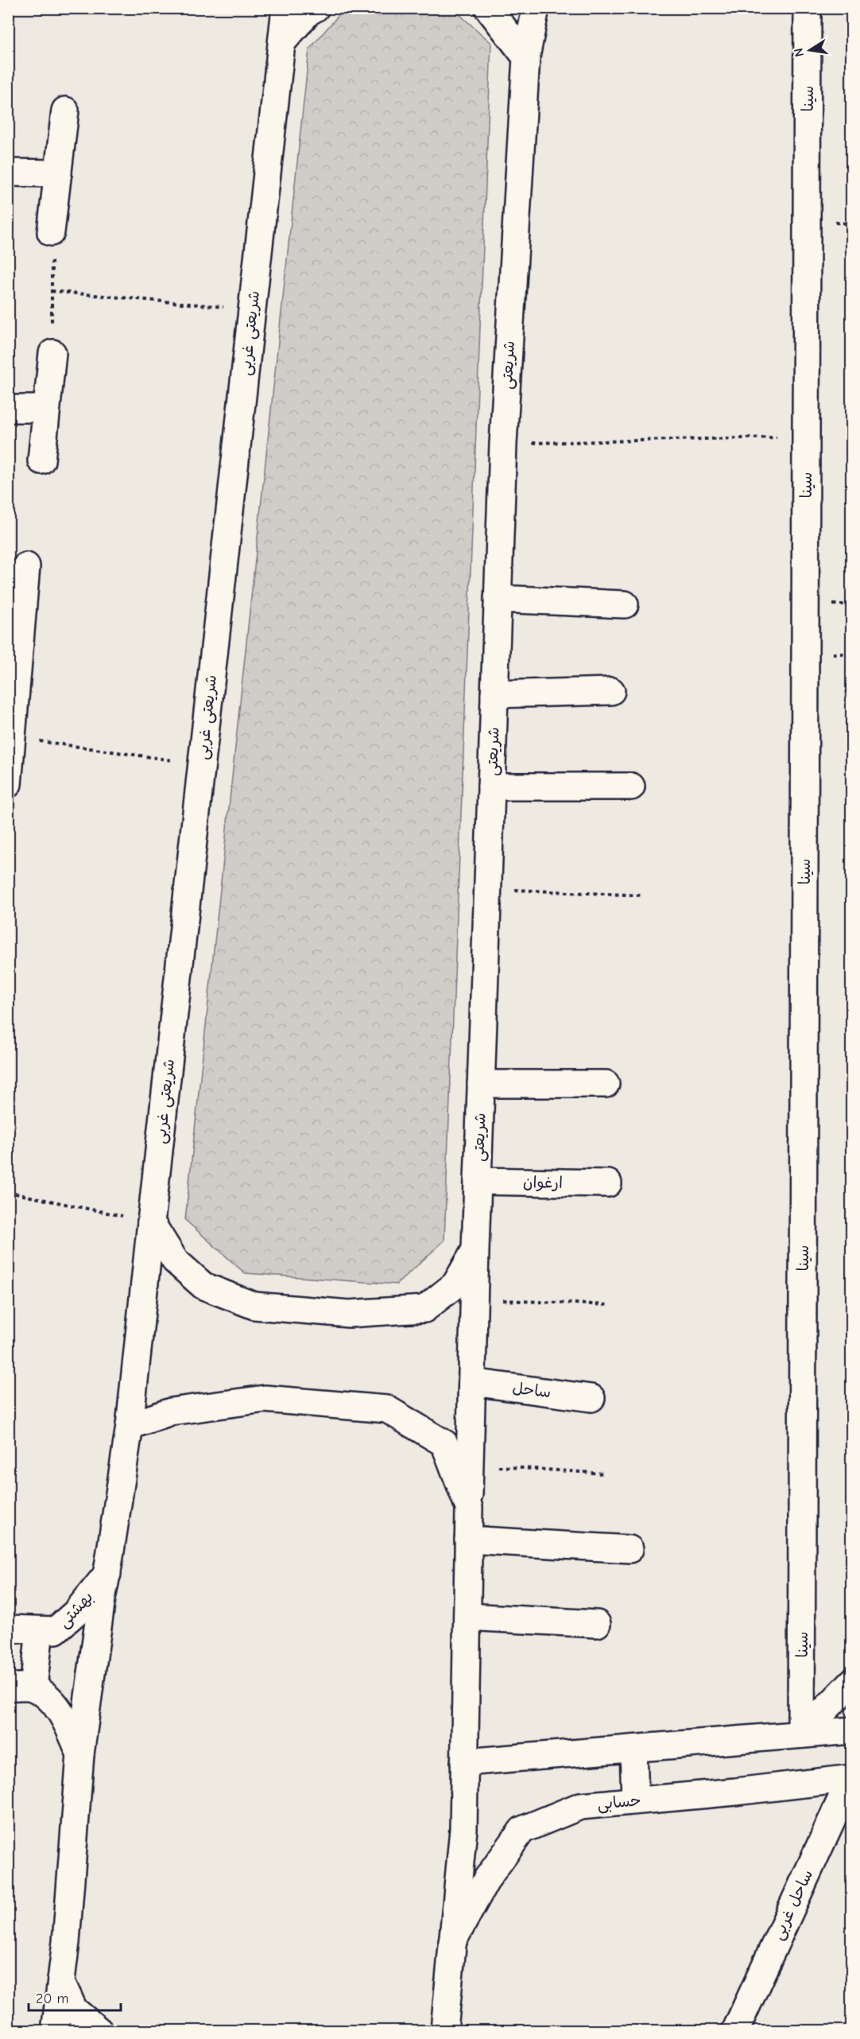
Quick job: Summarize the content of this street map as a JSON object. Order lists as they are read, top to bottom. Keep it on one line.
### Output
{"streets":{"main road":["سینا","شریعتی غربی","شریعتی","ارغوان","ساحل","بهشتی","حسابی","ساحل غربی"]},"crossings":[["شریعتی غربی","بهشتی"],["شریعتی","ارغوان"],["شریعتی","ساحل"],["شریعتی","حسابی"],["حسابی","ساحل غربی"]],"scale_bar":"20 m","north":"left"}
